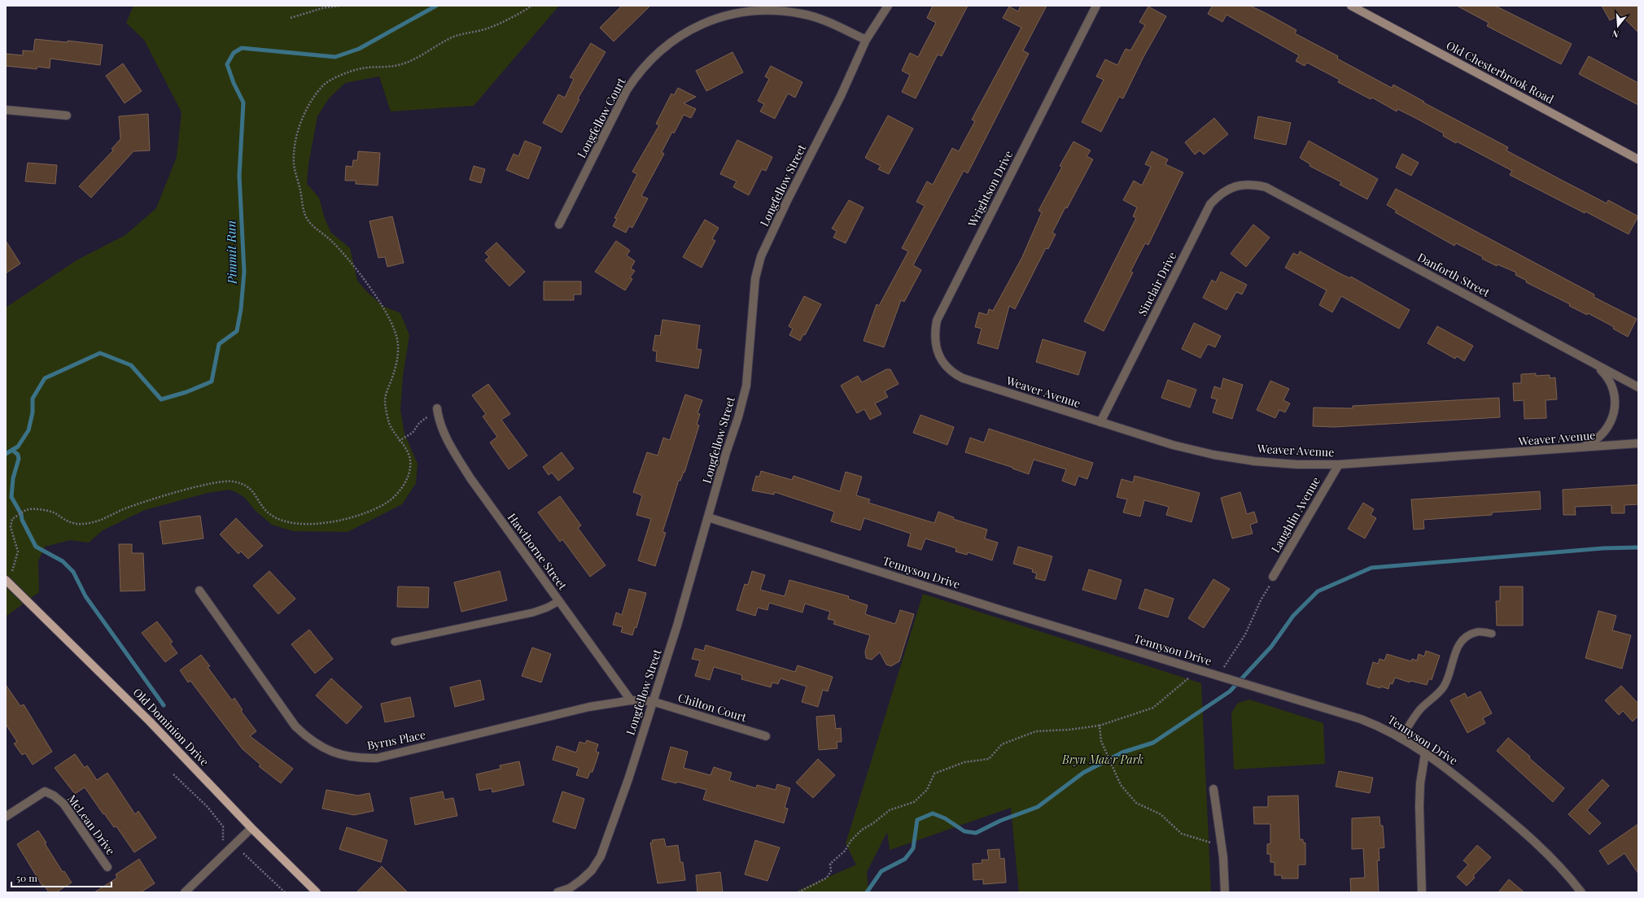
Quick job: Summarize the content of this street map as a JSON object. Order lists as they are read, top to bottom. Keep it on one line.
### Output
{"streets":{"main road":["Old Dominion Drive"],"street":["Old Chesterbrook Road","Longfellow Court","Longfellow Street","Wrightson Drive","Danforth Street","Sinclair Drive","Weaver Avenue","Laughlin Avenue","Hawthorne Street","Tennyson Drive","Chilton Court","Byrns Place","McLean Drive"]},"crossings":[["Longfellow Court","Longfellow Street"],["Longfellow Street","Tennyson Drive"],["Longfellow Street","Chilton Court"],["Longfellow Street","Byrns Place"],["Wrightson Drive","Weaver Avenue"],["Danforth Street","Sinclair Drive"],["Sinclair Drive","Weaver Avenue"],["Weaver Avenue","Laughlin Avenue"],["Hawthorne Street","Byrns Place"],["Chilton Court","Byrns Place"]],"water":["Pimmit Run"],"parks":["Bryn Mawr Park"],"scale_bar":"50 m","north":"bottom"}
